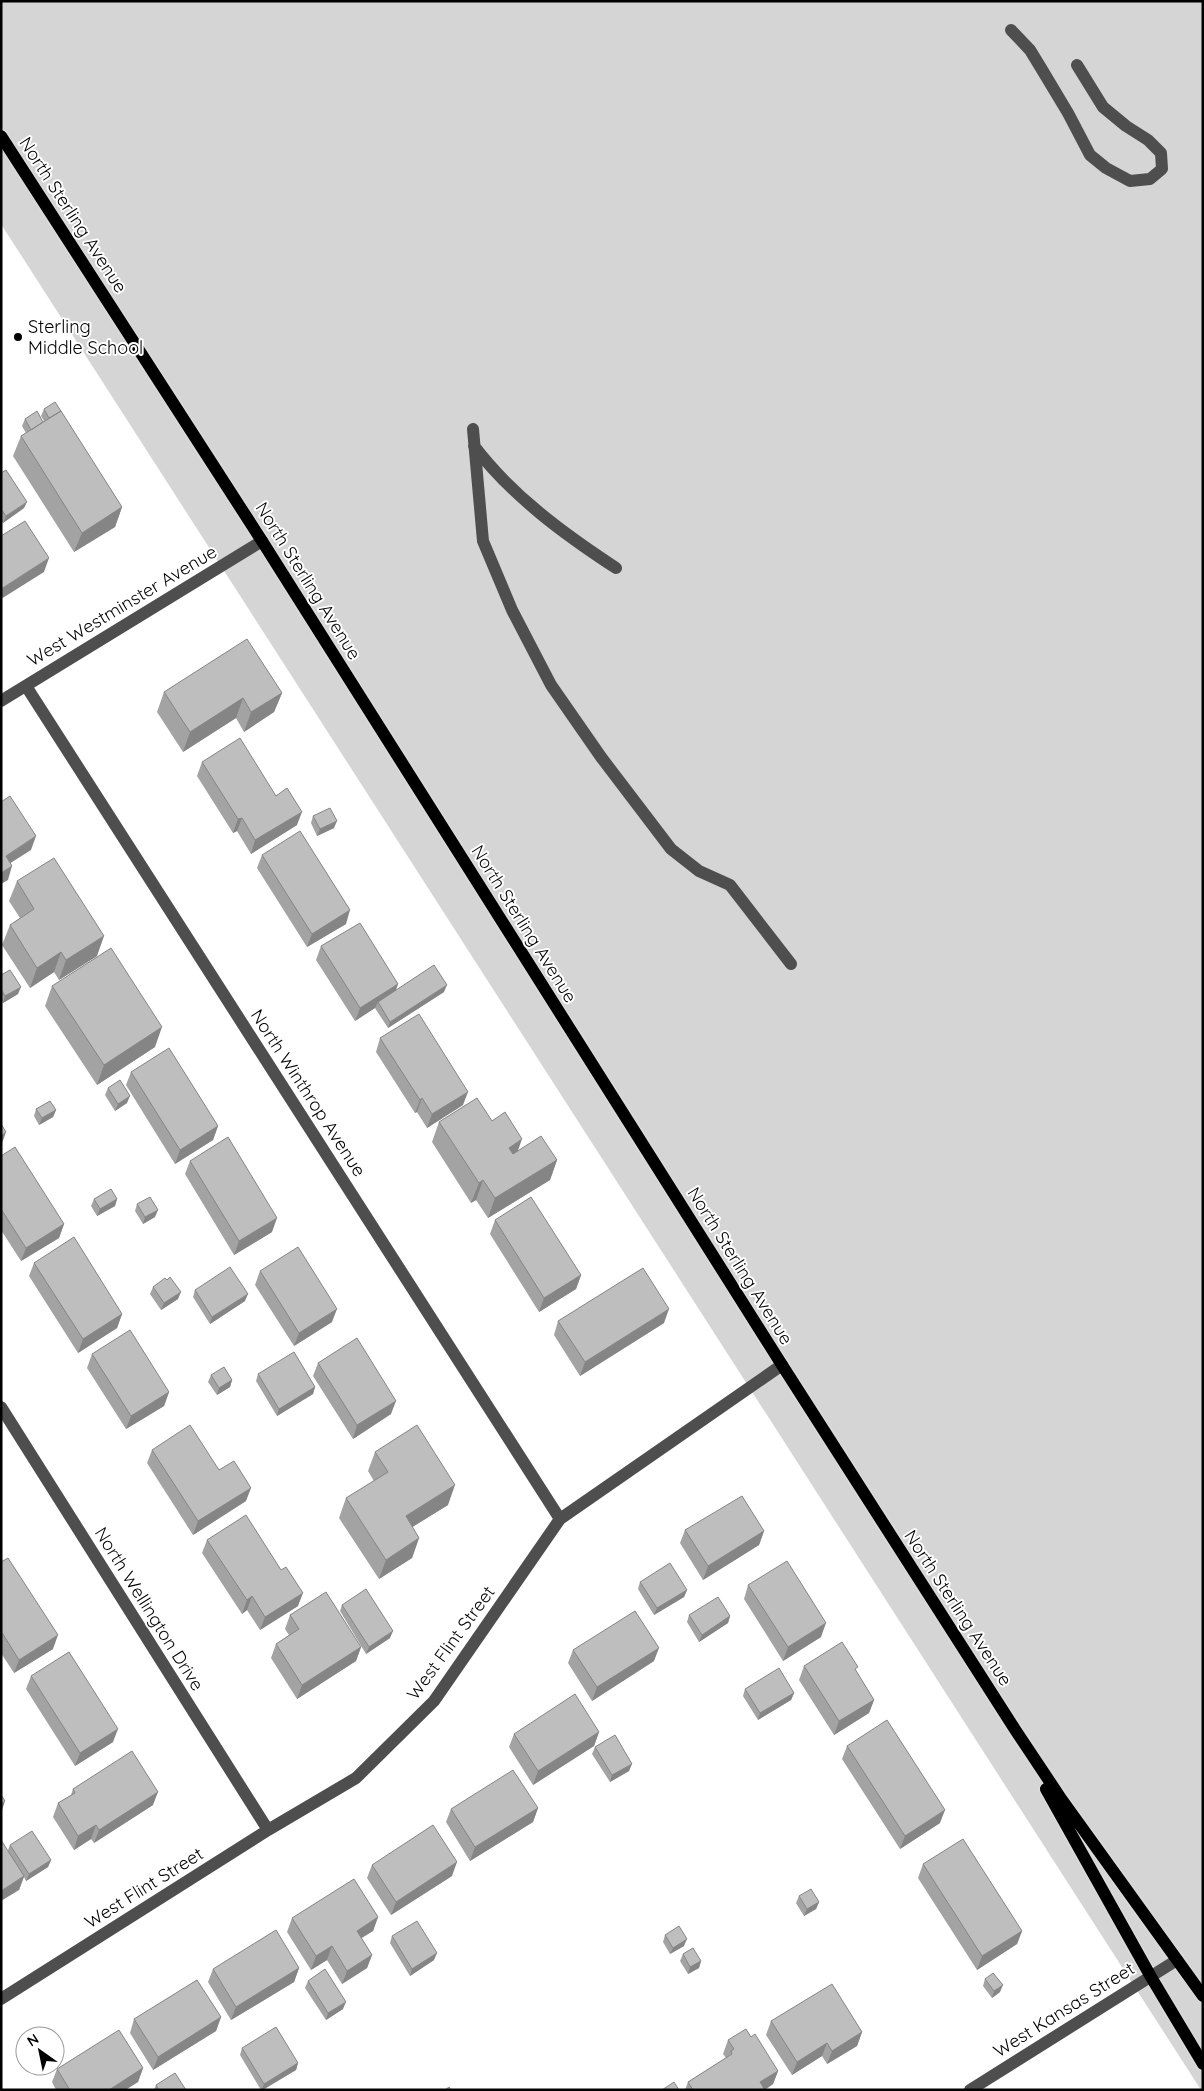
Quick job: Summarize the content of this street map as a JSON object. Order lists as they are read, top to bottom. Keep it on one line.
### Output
{"streets":{"main road":["North Sterling Avenue"],"street":["West Westminster Avenue","North Winthrop Avenue","North Wellington Drive","West Flint Street","West Kansas Street"]},"crossings":[["North Sterling Avenue","West Westminster Avenue"],["North Sterling Avenue","West Flint Street"],["North Sterling Avenue","West Kansas Street"],["West Westminster Avenue","North Winthrop Avenue"],["North Winthrop Avenue","West Flint Street"],["North Wellington Drive","West Flint Street"]],"places":["Sterling Middle School"],"north":"top left"}
